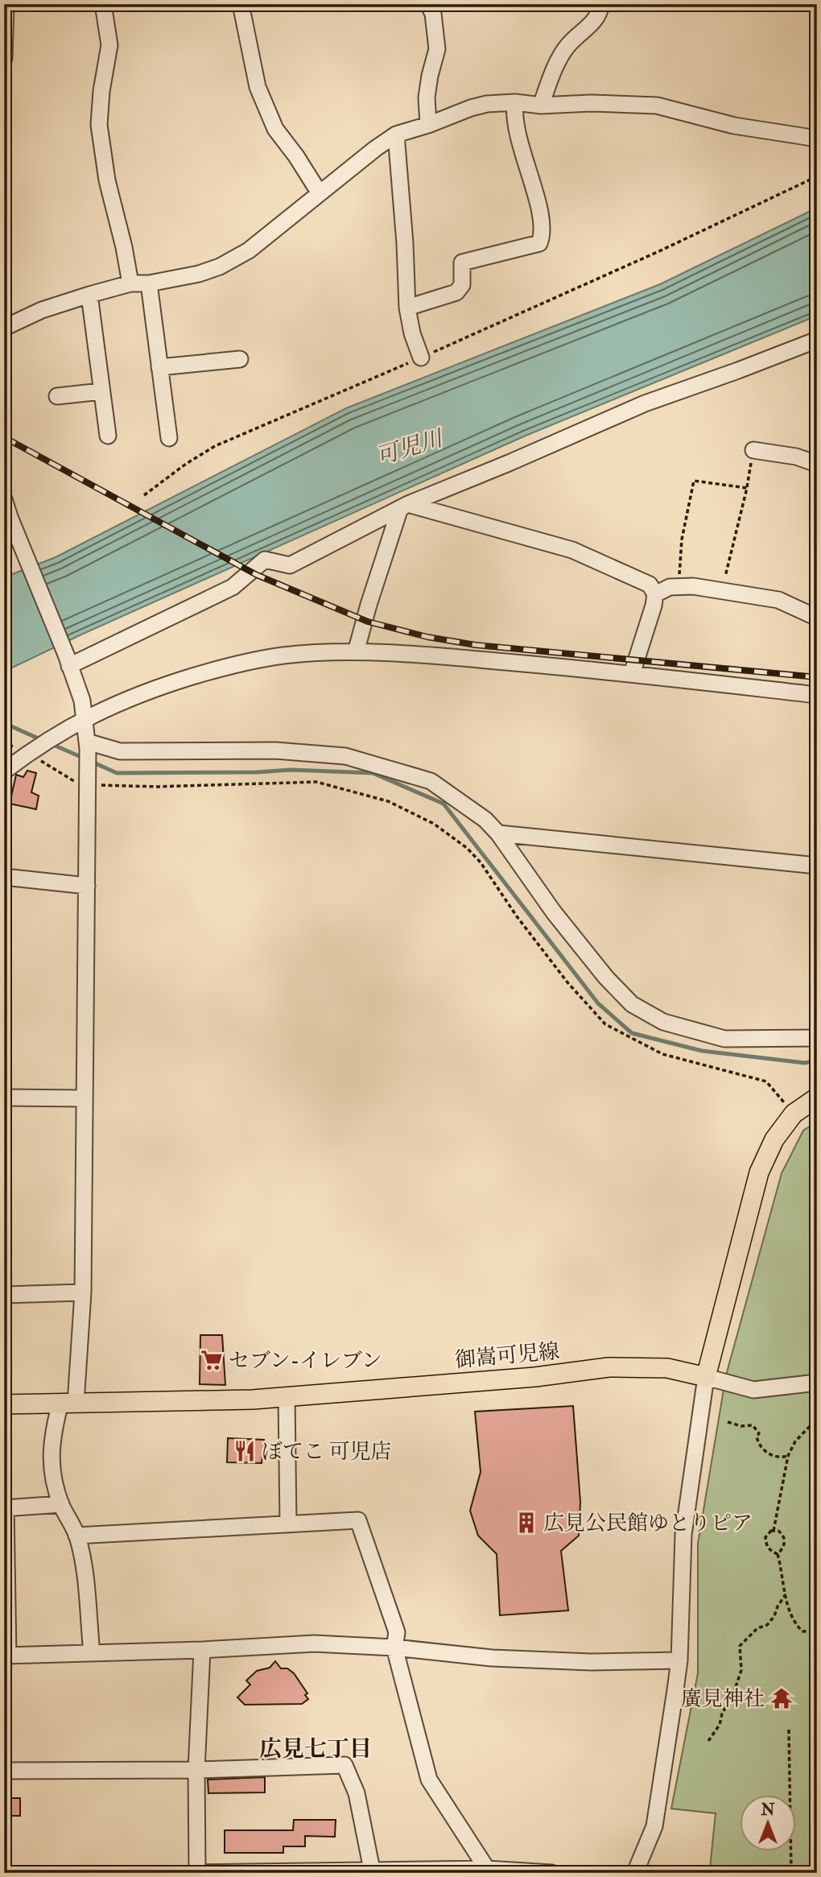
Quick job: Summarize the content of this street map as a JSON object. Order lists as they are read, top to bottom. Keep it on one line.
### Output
{"streets":{"main road":["御嵩可児線"]},"districts":["広見七丁目"],"water":["可児川"],"places":{"supermarket":["セブン-イレブン"],"restaurant":["ぼてこ 可児店"],"building":["広見公民館ゆとりピア"],"temple":["廣見神社"]},"north":"top"}
